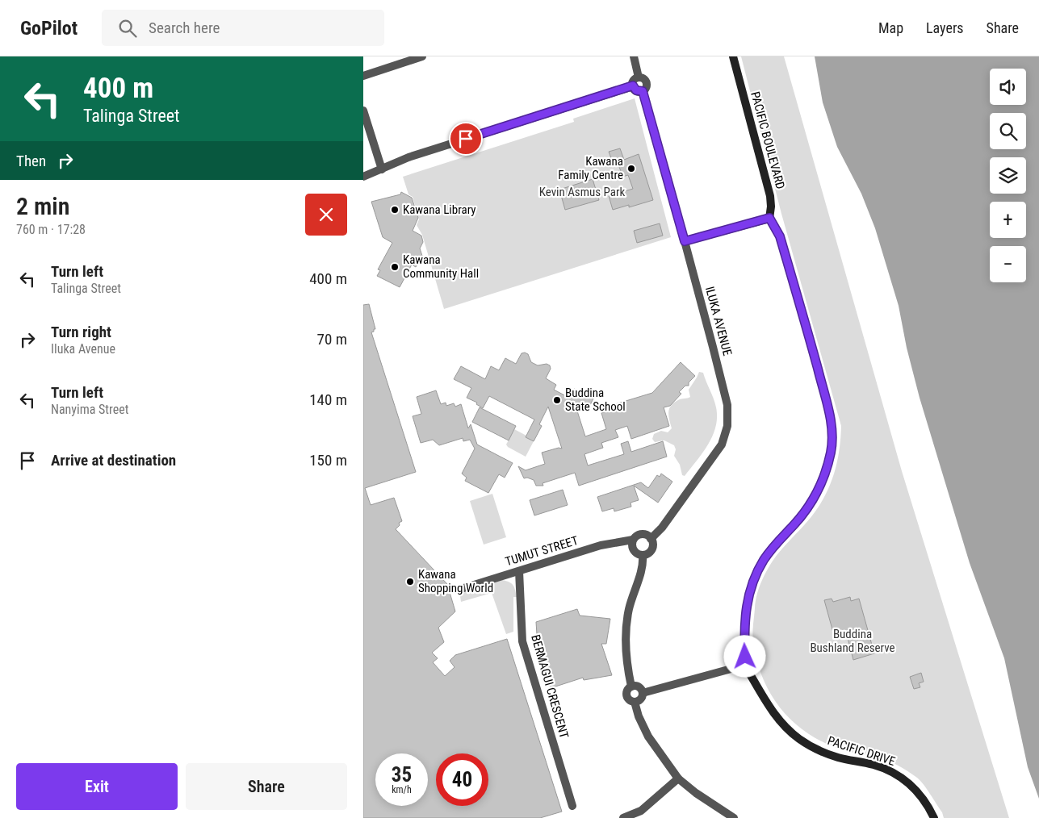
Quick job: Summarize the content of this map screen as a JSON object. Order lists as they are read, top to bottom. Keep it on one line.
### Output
{"streets":{"street":["PACIFIC BOULEVARD","ILUKA AVENUE","TUMUT STREET","BERMAGUI CRESCENT","PACIFIC DRIVE"]},"crossings":[["ILUKA AVENUE","TUMUT STREET"],["TUMUT STREET","BERMAGUI CRESCENT"]],"parks":["Kevin Asmus Park","Buddina Bushland Reserve"],"places":["Kawana Family Centre","Kawana Library","Kawana Community Hall","Buddina State School","Kawana Shopping World"],"page":{"header":"GoPilot","search":"Search here","nav":["Map","Layers","Share"],"turn":["400 m","Talinga Street"],"map_buttons":["+","−"],"then":"Then","heading":["2 min","760 m · 17:28"],"list":[{"name":"Turn left","note":"Talinga Street","value":"400 m"},{"name":"Turn right","note":"Iluka Avenue","value":"70 m"},{"name":"Turn left","note":"Nanyima Street","value":"140 m"},{"name":"Arrive at destination","value":"150 m"}],"speed":"35 km/h","limit":"40","buttons":["Exit","Share"]}}
